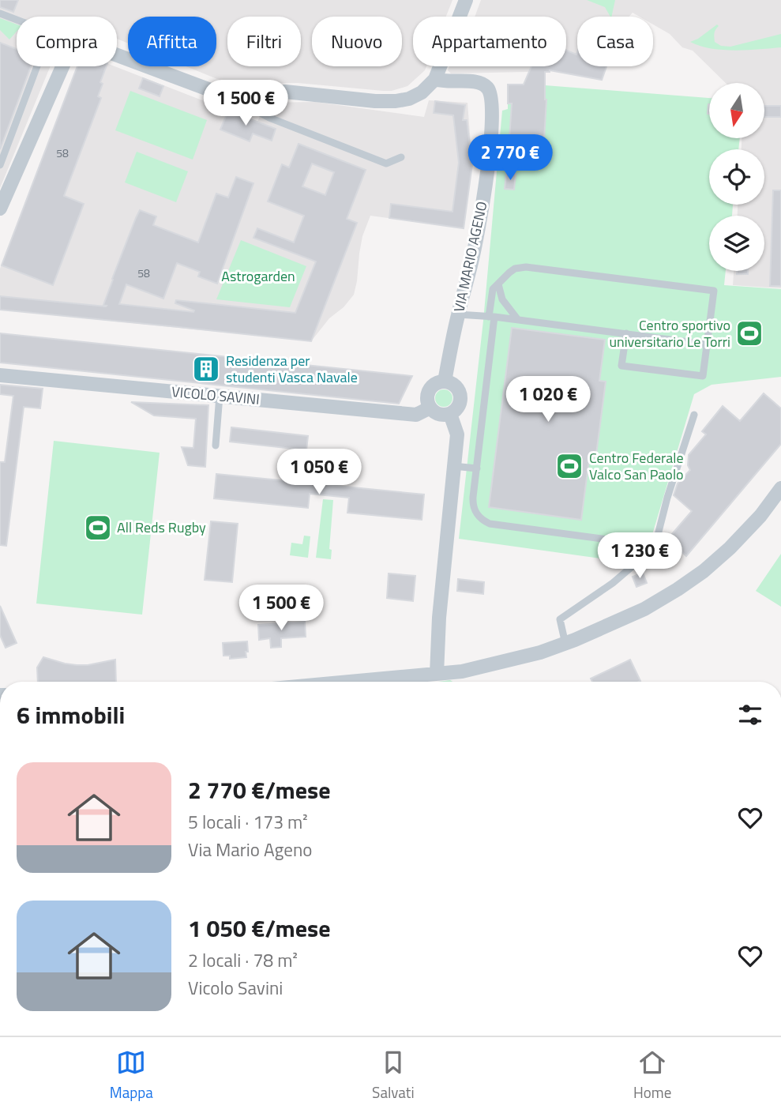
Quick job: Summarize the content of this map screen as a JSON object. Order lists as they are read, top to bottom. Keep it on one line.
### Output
{"streets":{"street":["VIA MARIO AGENO","VICOLO SAVINI"]},"crossings":[["VIA MARIO AGENO","VICOLO SAVINI"]],"parks":["Astrogarden"],"places":{"sports":["Centro sportivo universitario Le Torri","Centro Federale Valco San Paolo","All Reds Rugby"],"building":["Residenza per studenti Vasca Navale"]},"house_numbers":["58","58"],"north":"bottom","page":{"chip":["Compra","Affitta","Filtri","Nuovo","Appartamento","Casa"],"price":["1 500 €","2 770 €","1 020 €","1 050 €","1 230 €","1 500 €"],"heading":"6 immobili","list":[{"name":"2 770 €/mese","note":"5 locali · 173 m² · Via Mario Ageno"},{"name":"1 050 €/mese","note":"2 locali · 78 m² · Vicolo Savini"}],"tabs":["Mappa","Salvati","Home"]}}
